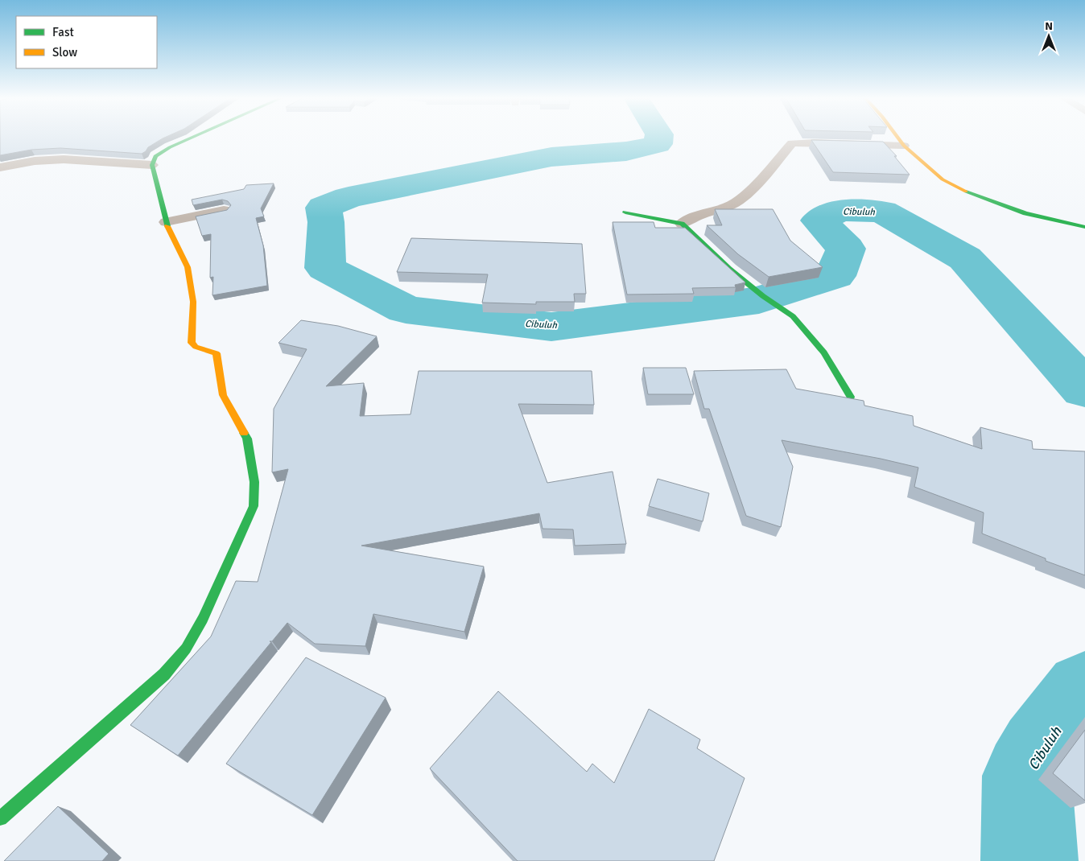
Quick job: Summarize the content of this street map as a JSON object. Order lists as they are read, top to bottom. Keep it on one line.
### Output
{"water":["Cibuluh"],"legend":["Fast","Slow"],"north":"top"}
